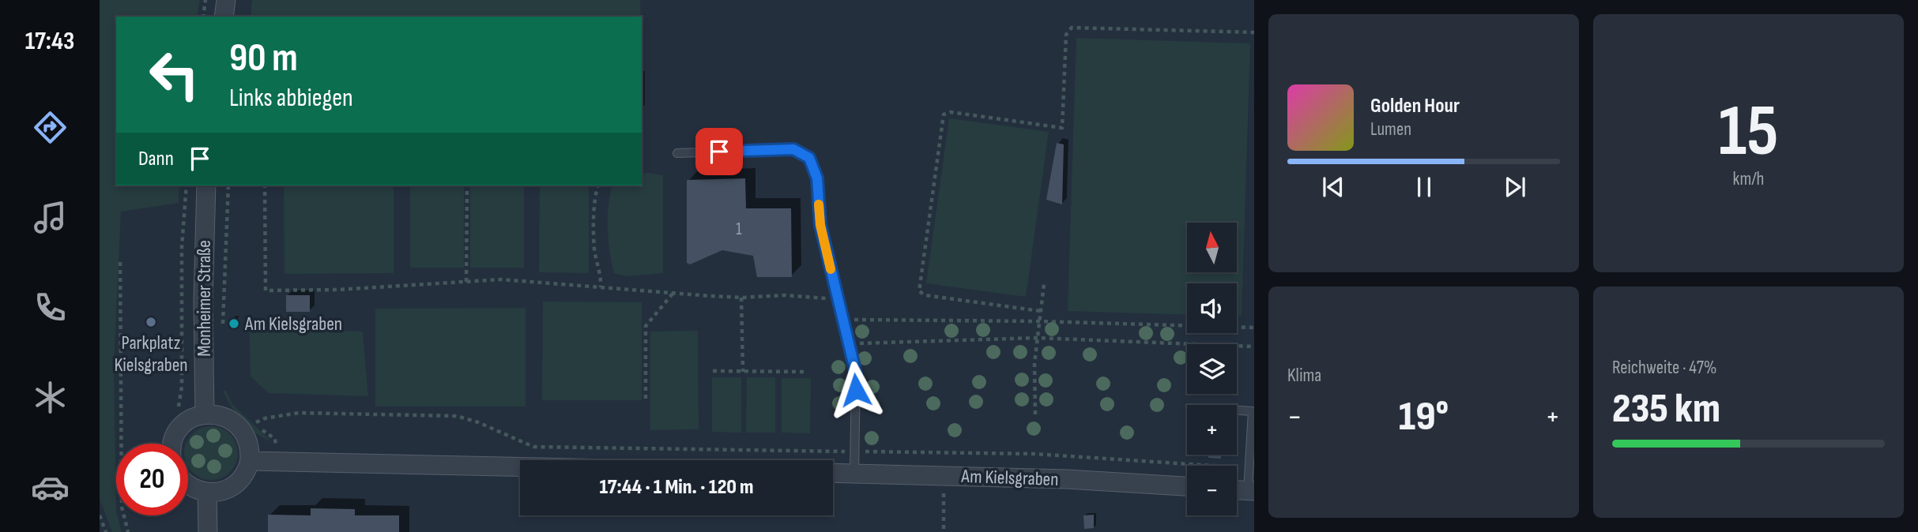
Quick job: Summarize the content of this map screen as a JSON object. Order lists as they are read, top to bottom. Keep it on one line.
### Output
{"streets":{"street":["Monheimer Straße","Am Kielsgraben"]},"places":["Parkplatz Kielsgraben","Am Kielsgraben"],"house_numbers":["1"],"north":"top","page":{"tabs":"17:43","tile":[["15","km/h"],"Klima",["Reichweite · 47%","235 km"]],"turn":["90 m","Links abbiegen"],"song":["Golden Hour","Lumen"],"then":"Dann","map_buttons":["+","−"],"heat":["−","19°","+"],"limit":"20","trip":"17:44 · 1 Min. · 120 m"}}
